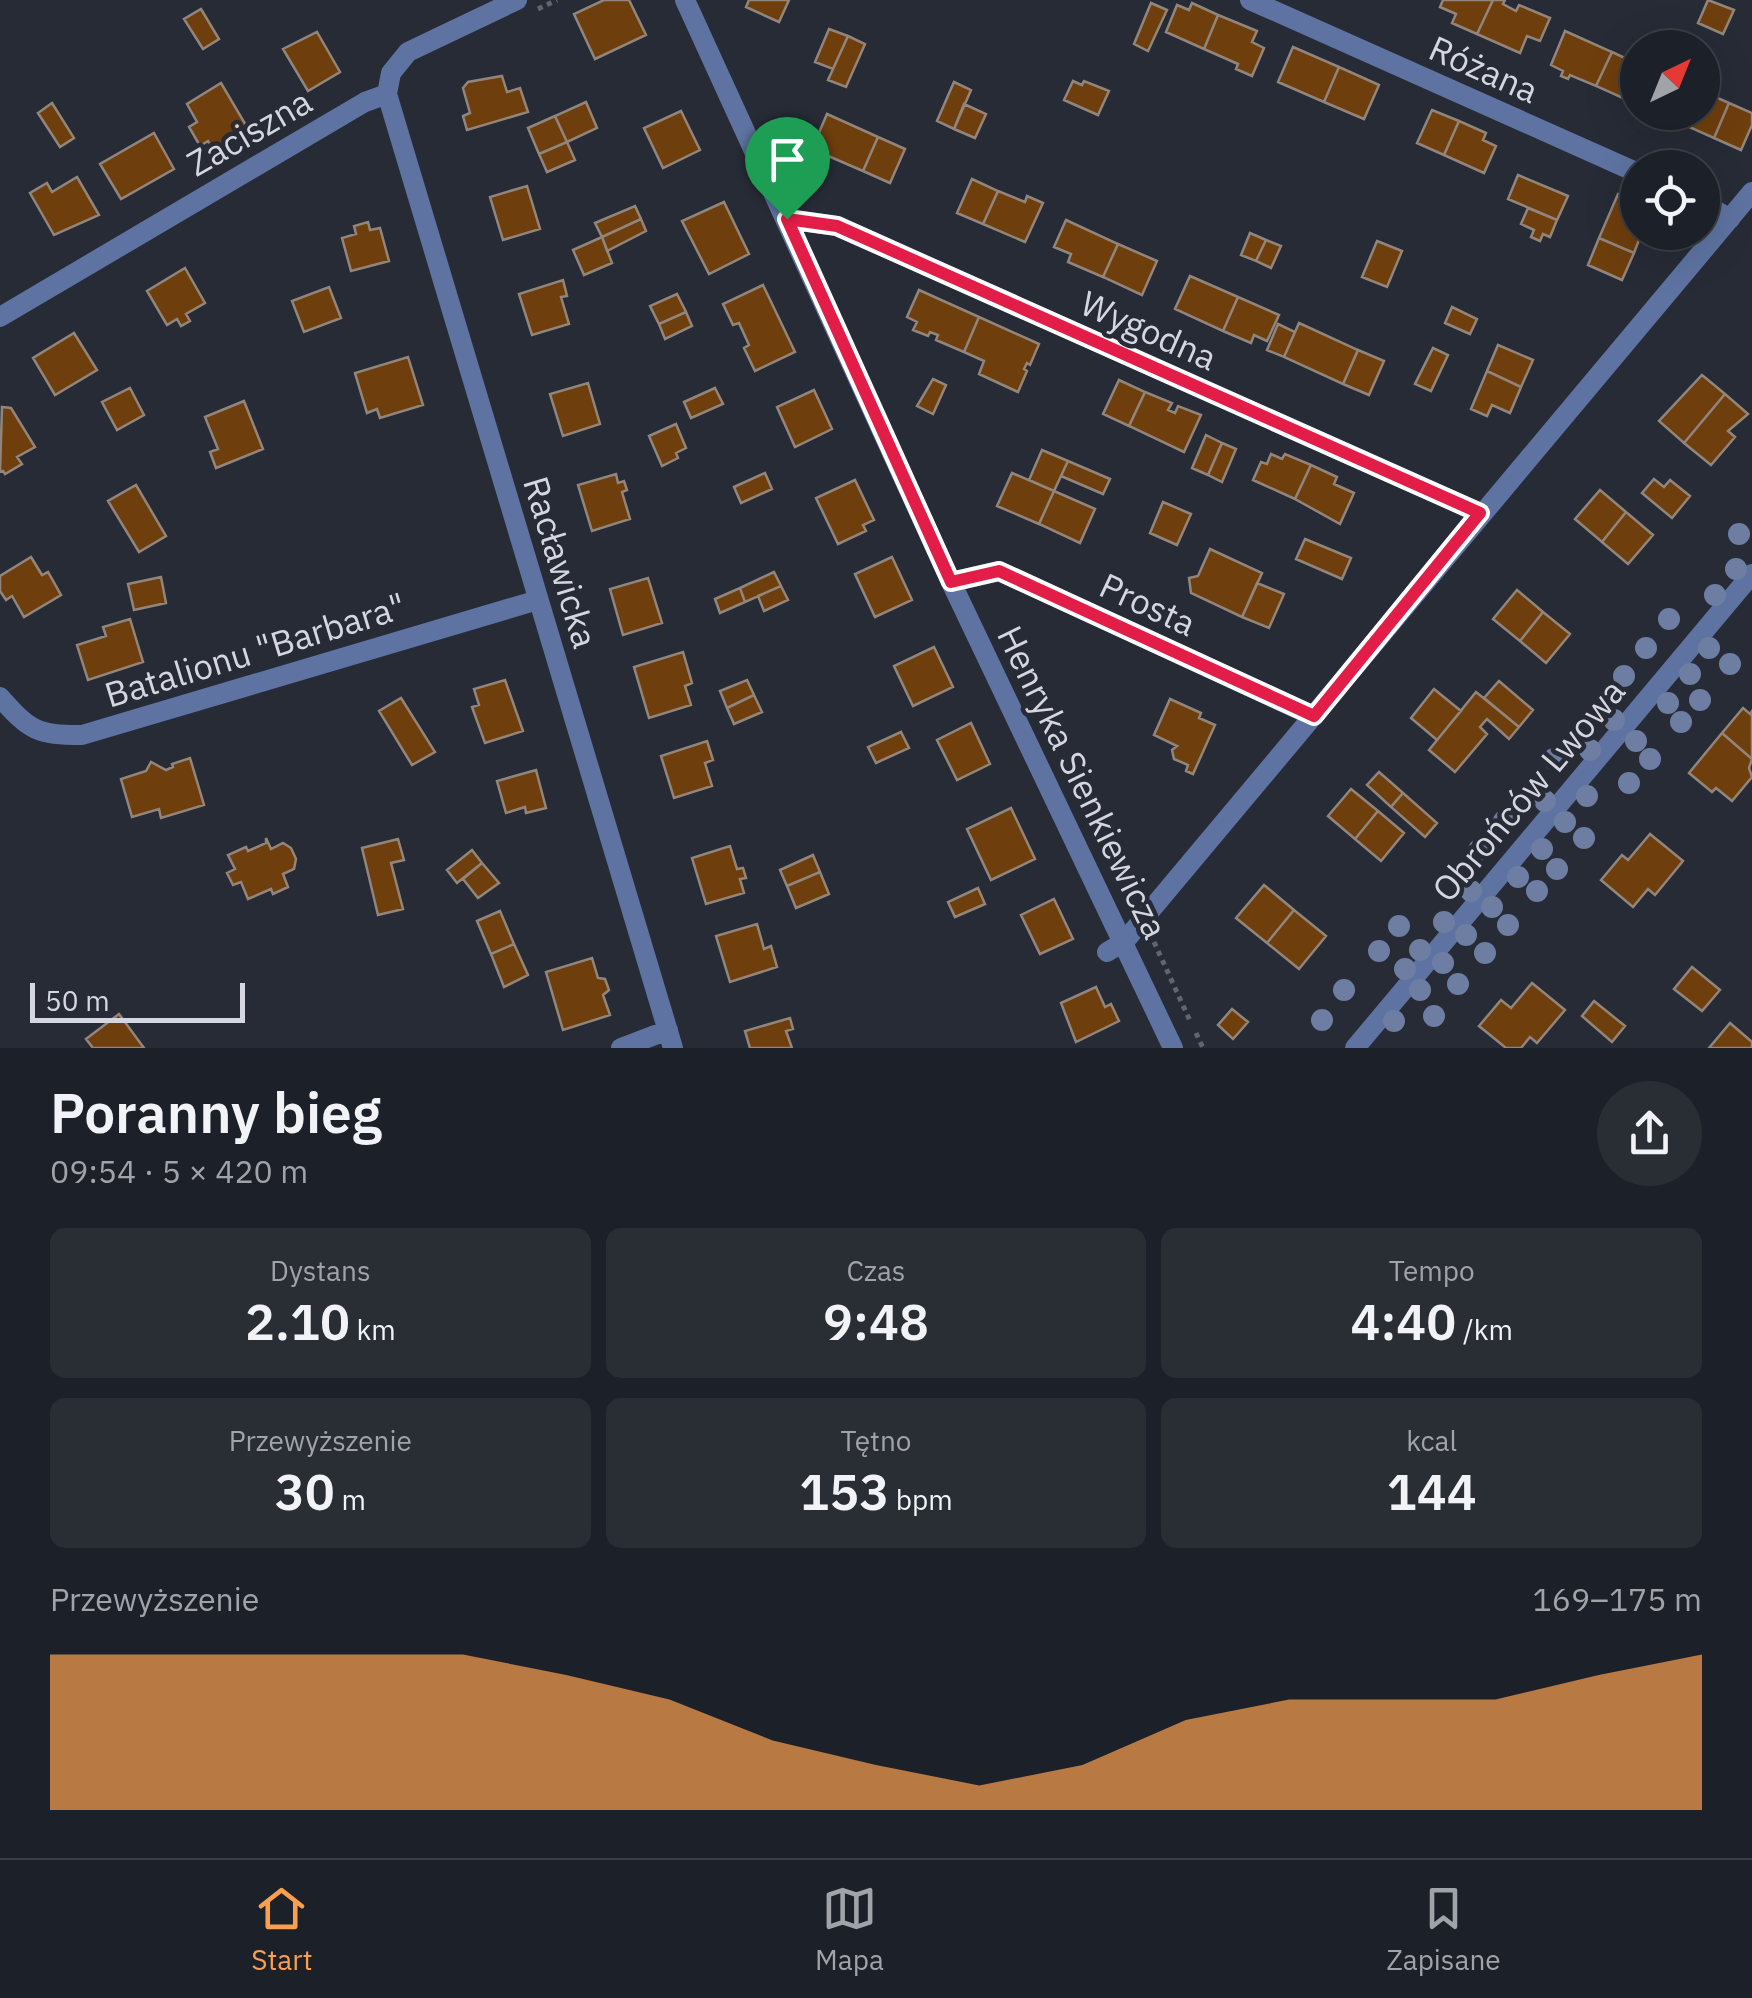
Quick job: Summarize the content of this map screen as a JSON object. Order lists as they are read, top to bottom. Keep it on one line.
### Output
{"streets":{"street":["Różana","Zaciszna","Wygodna","Racławicka","Prosta","Batalionu \"Barbara\"","Henryka Sienkiewicza","Obrońców Lwowa"]},"crossings":[["Zaciszna","Racławicka"],["Wygodna","Henryka Sienkiewicza"],["Racławicka","Batalionu \"Barbara\""],["Prosta","Henryka Sienkiewicza"]],"scale_bar":"50 m","north":"top right","page":{"scale":"50 m","heading":["Poranny bieg","09:54 · 5 × 420 m"],"stats":[["Dystans","2.10 km"],["Czas","9:48"],["Tempo","4:40 /km"],["Przewyższenie","30 m"],["Tętno","153 bpm"],["kcal","144"]],"chart":["Przewyższenie","169–175 m"],"tabs":["Start","Mapa","Zapisane"]}}
